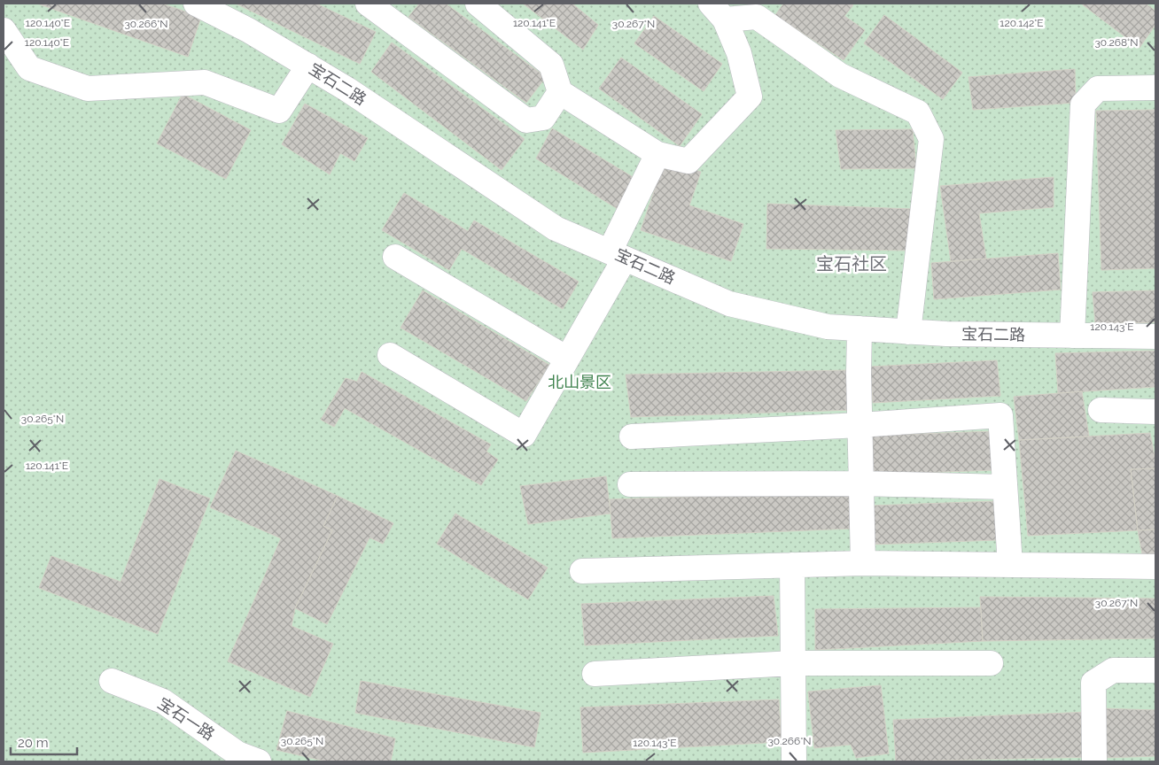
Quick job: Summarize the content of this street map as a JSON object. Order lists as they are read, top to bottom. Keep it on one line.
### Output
{"streets":{"street":["宝石二路","宝石一路"]},"districts":["宝石社区"],"parks":["北山景区"],"scale_bar":"20 m","coordinates":["120.140°E","120.141°E","120.142°E","30.266°N","30.267°N","30.268°N","120.143°E","30.265°N"]}
